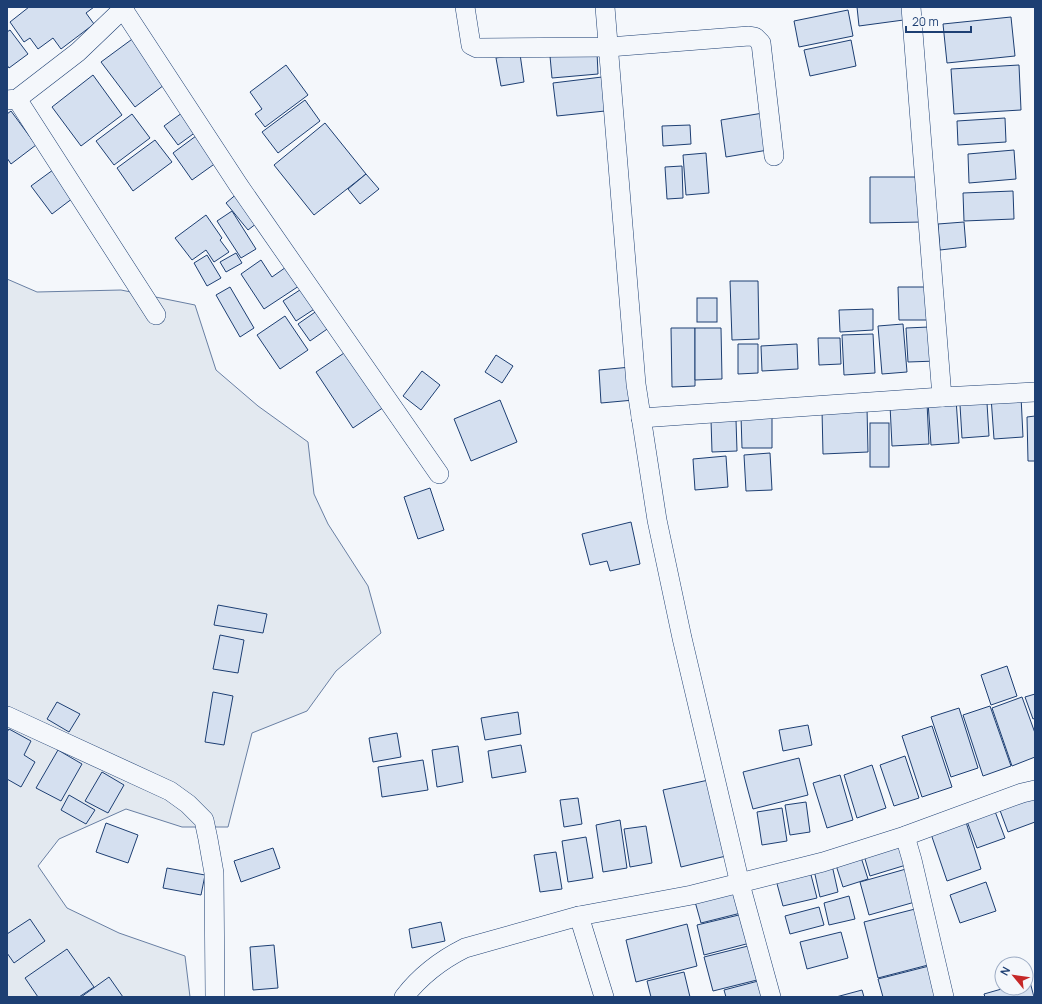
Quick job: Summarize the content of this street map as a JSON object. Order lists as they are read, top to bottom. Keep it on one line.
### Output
{"scale_bar":"20 m","north":"top left"}
